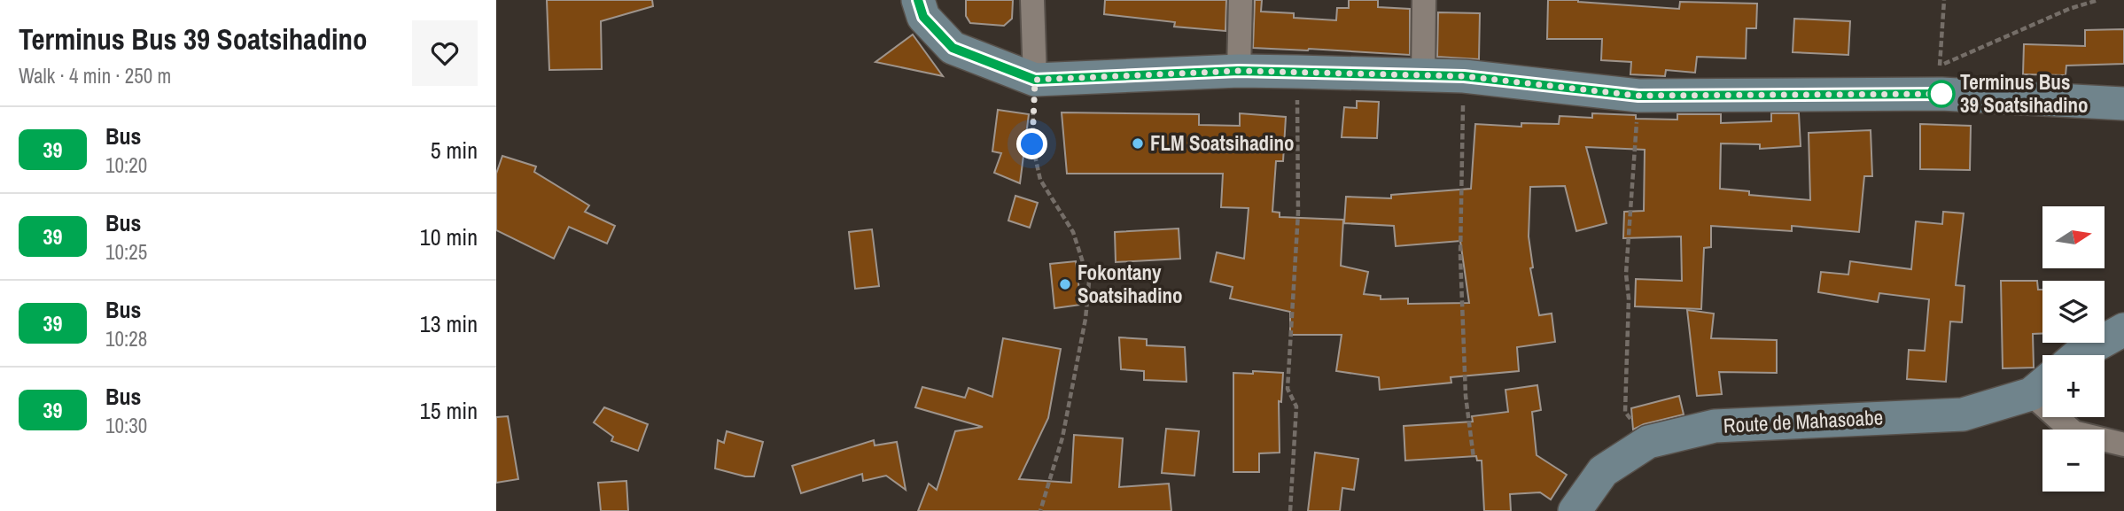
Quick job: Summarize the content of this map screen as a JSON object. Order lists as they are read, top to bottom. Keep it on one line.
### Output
{"streets":{"street":["Route de Mahasoabe"]},"places":["Terminus Bus 39 Soatsihadino","FLM Soatsihadino","Fokontany Soatsihadino"],"lines":["bus line 39"],"north":"right","page":{"heading":["Terminus Bus 39 Soatsihadino","Walk · 4 min · 250 m"],"list":[{"mark":"39","name":"Bus","note":"10:20","value":"5 min"},{"mark":"39","name":"Bus","note":"10:25","value":"10 min"},{"mark":"39","name":"Bus","note":"10:28","value":"13 min"},{"mark":"39","name":"Bus","note":"10:30","value":"15 min"}],"map_buttons":["+","−"]}}
